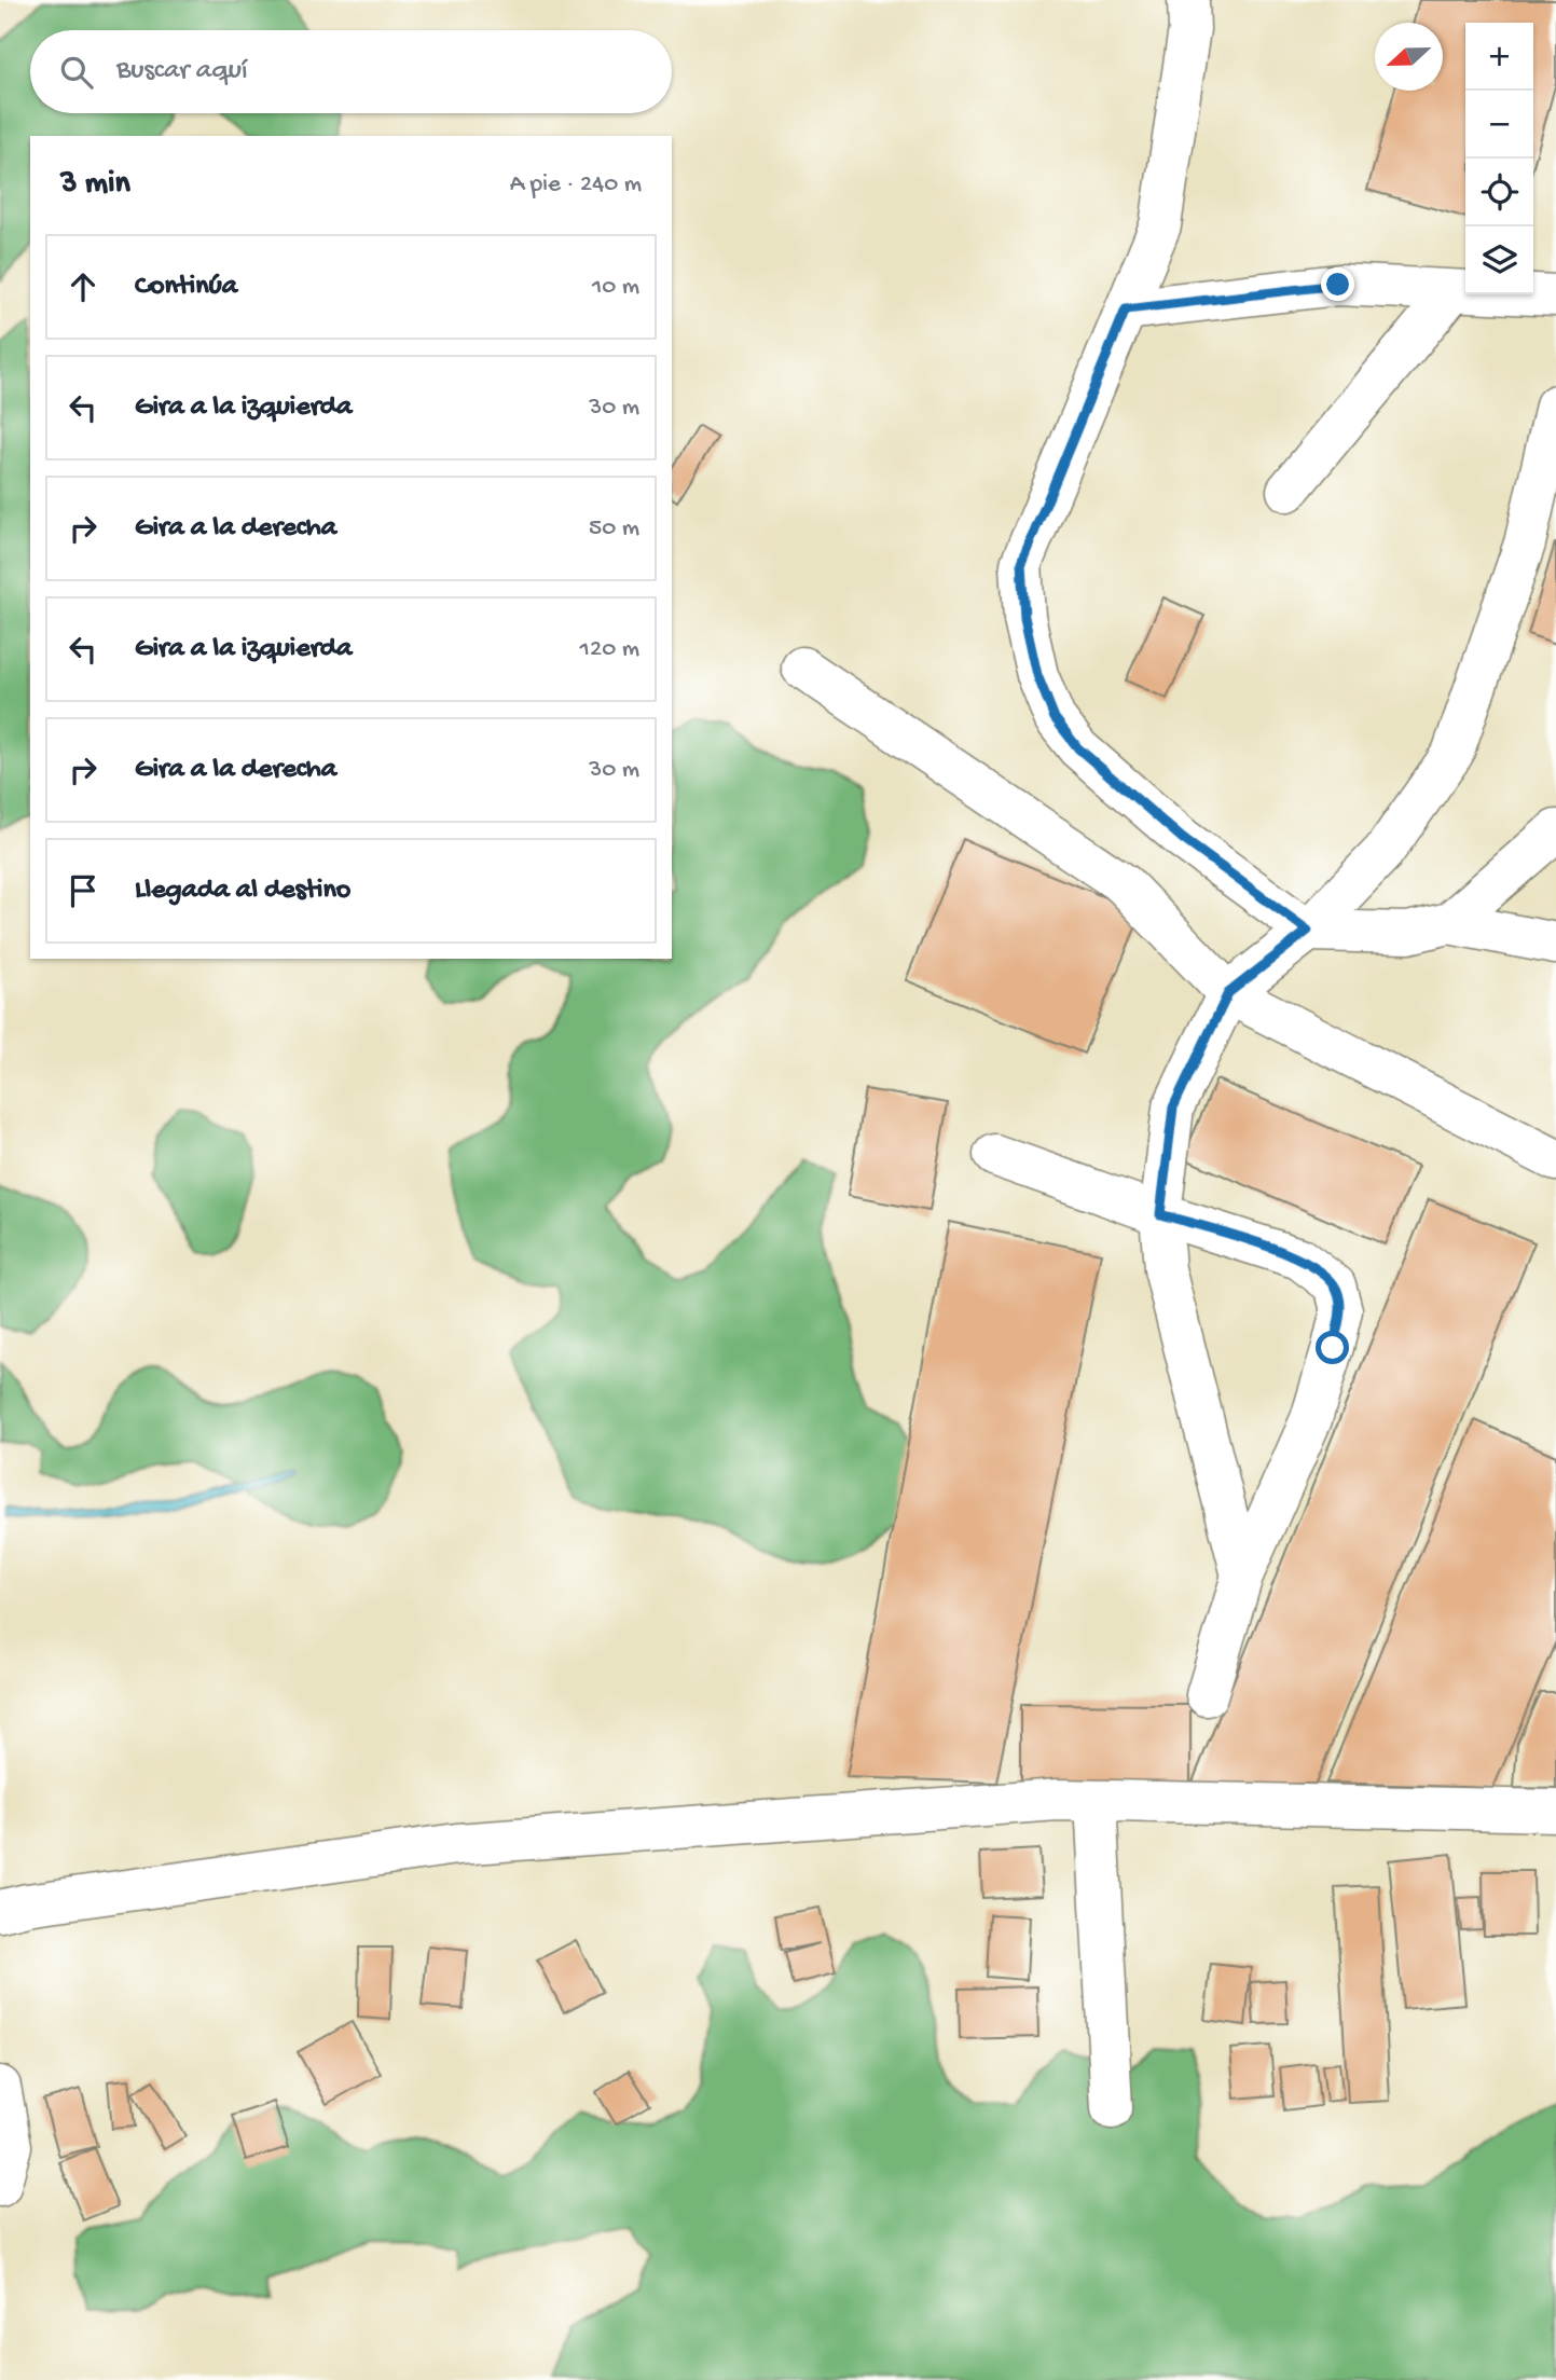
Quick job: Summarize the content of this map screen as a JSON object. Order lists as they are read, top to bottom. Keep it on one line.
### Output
{"north":"left","page":{"map_buttons":["+","−"],"search":"Buscar aquí","heading":["3 min","A pie · 240 m"],"list":[["Continúa","10 m"],["Gira a la izquierda","30 m"],["Gira a la derecha","50 m"],["Gira a la izquierda","120 m"],["Gira a la derecha","30 m"],"Llegada al destino"]}}
